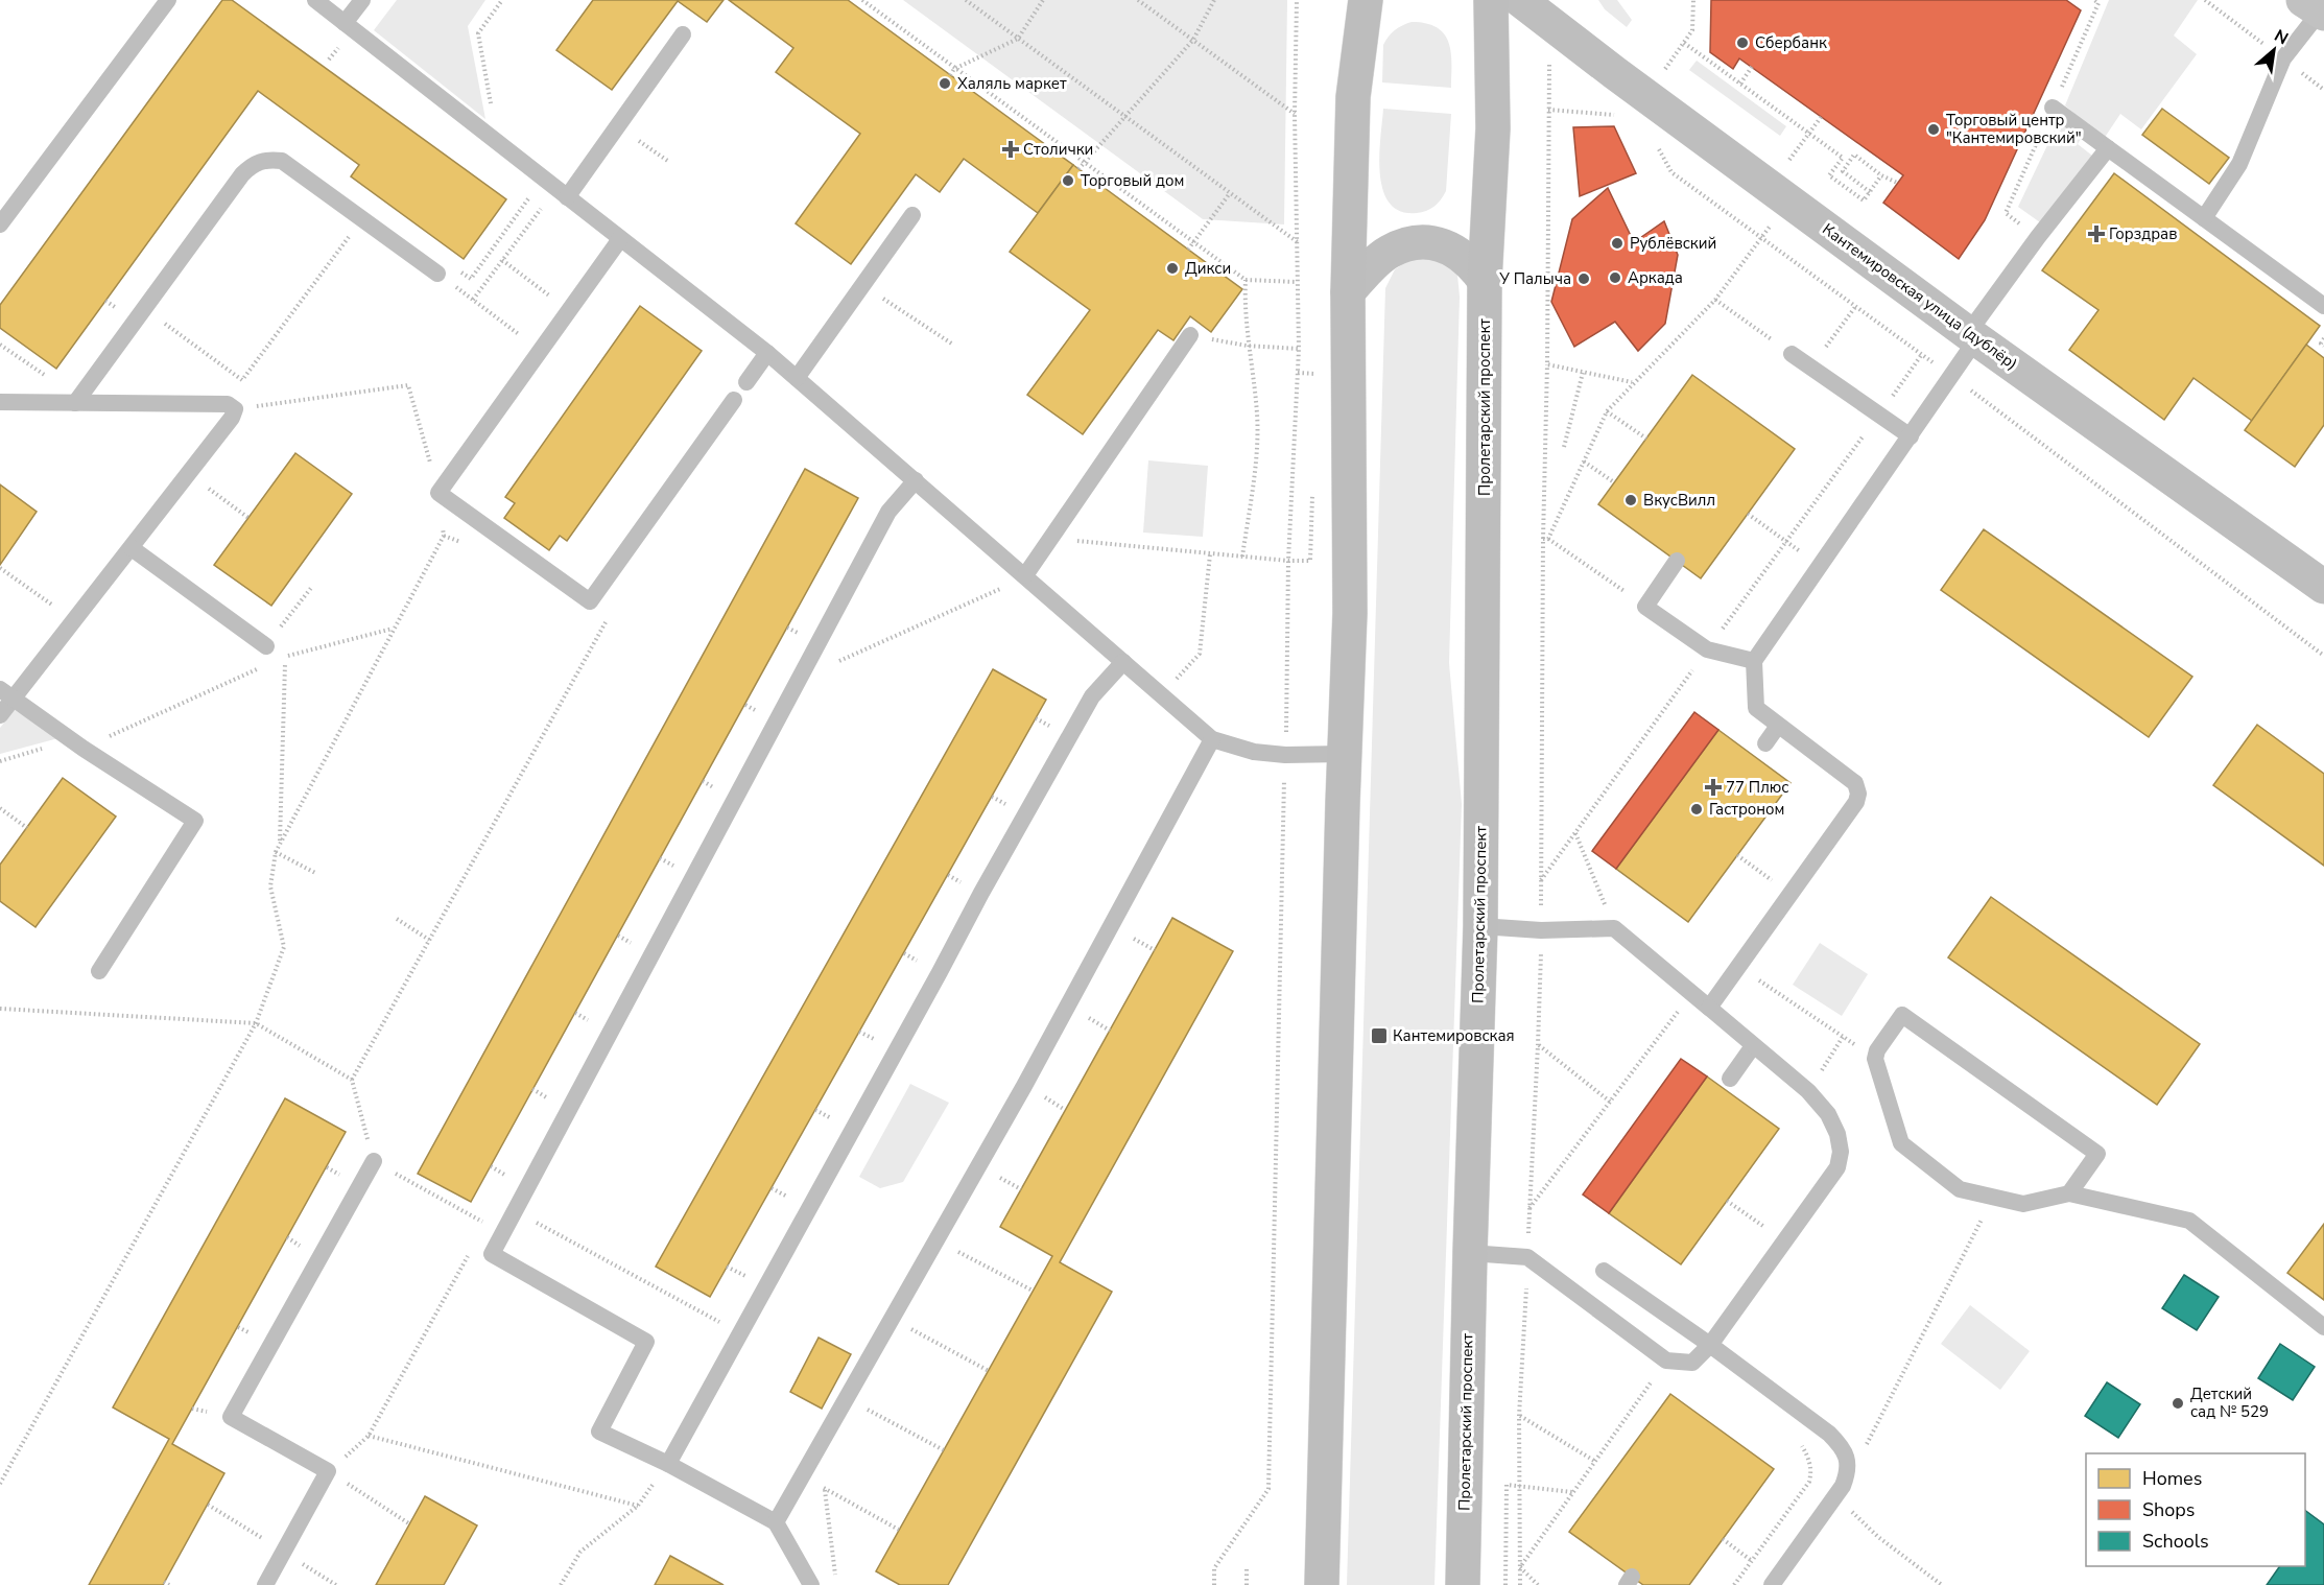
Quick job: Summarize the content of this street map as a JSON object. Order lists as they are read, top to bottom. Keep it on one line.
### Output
{"streets":{"main road":["Пролетарский проспект"],"street":["Кантемировская улица (дублёр)"]},"places":{"other":["Сбербанк","Халяль маркет","Торговый центр \"Кантемировский\"","Торговый дом","Рублёвский","Дикси","Аркада","У Палыча","ВкусВилл","Гастроном","Детский сад № 529"],"health":["Столички","Горздрав","77 Плюс"],"transit":["Кантемировская"]},"legend":["Homes","Shops","Schools"],"north":"top right"}
